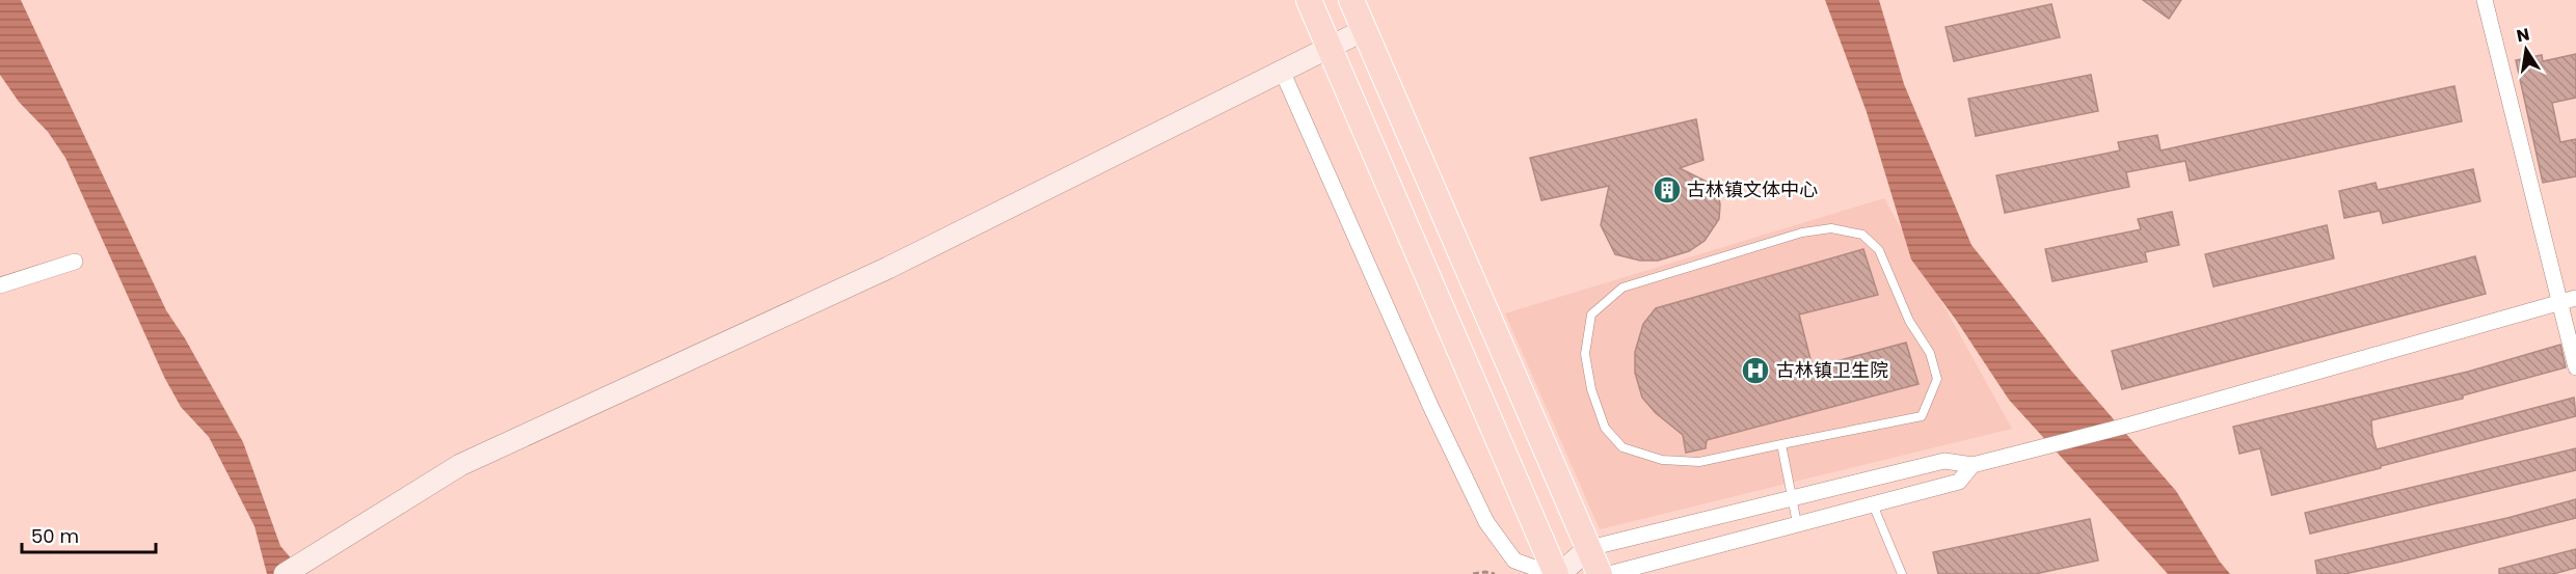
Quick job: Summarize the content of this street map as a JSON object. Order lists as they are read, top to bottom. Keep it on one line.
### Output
{"places":{"building":["古林镇文体中心"],"hospital":["古林镇卫生院"]},"scale_bar":"50 m","north":"top"}
